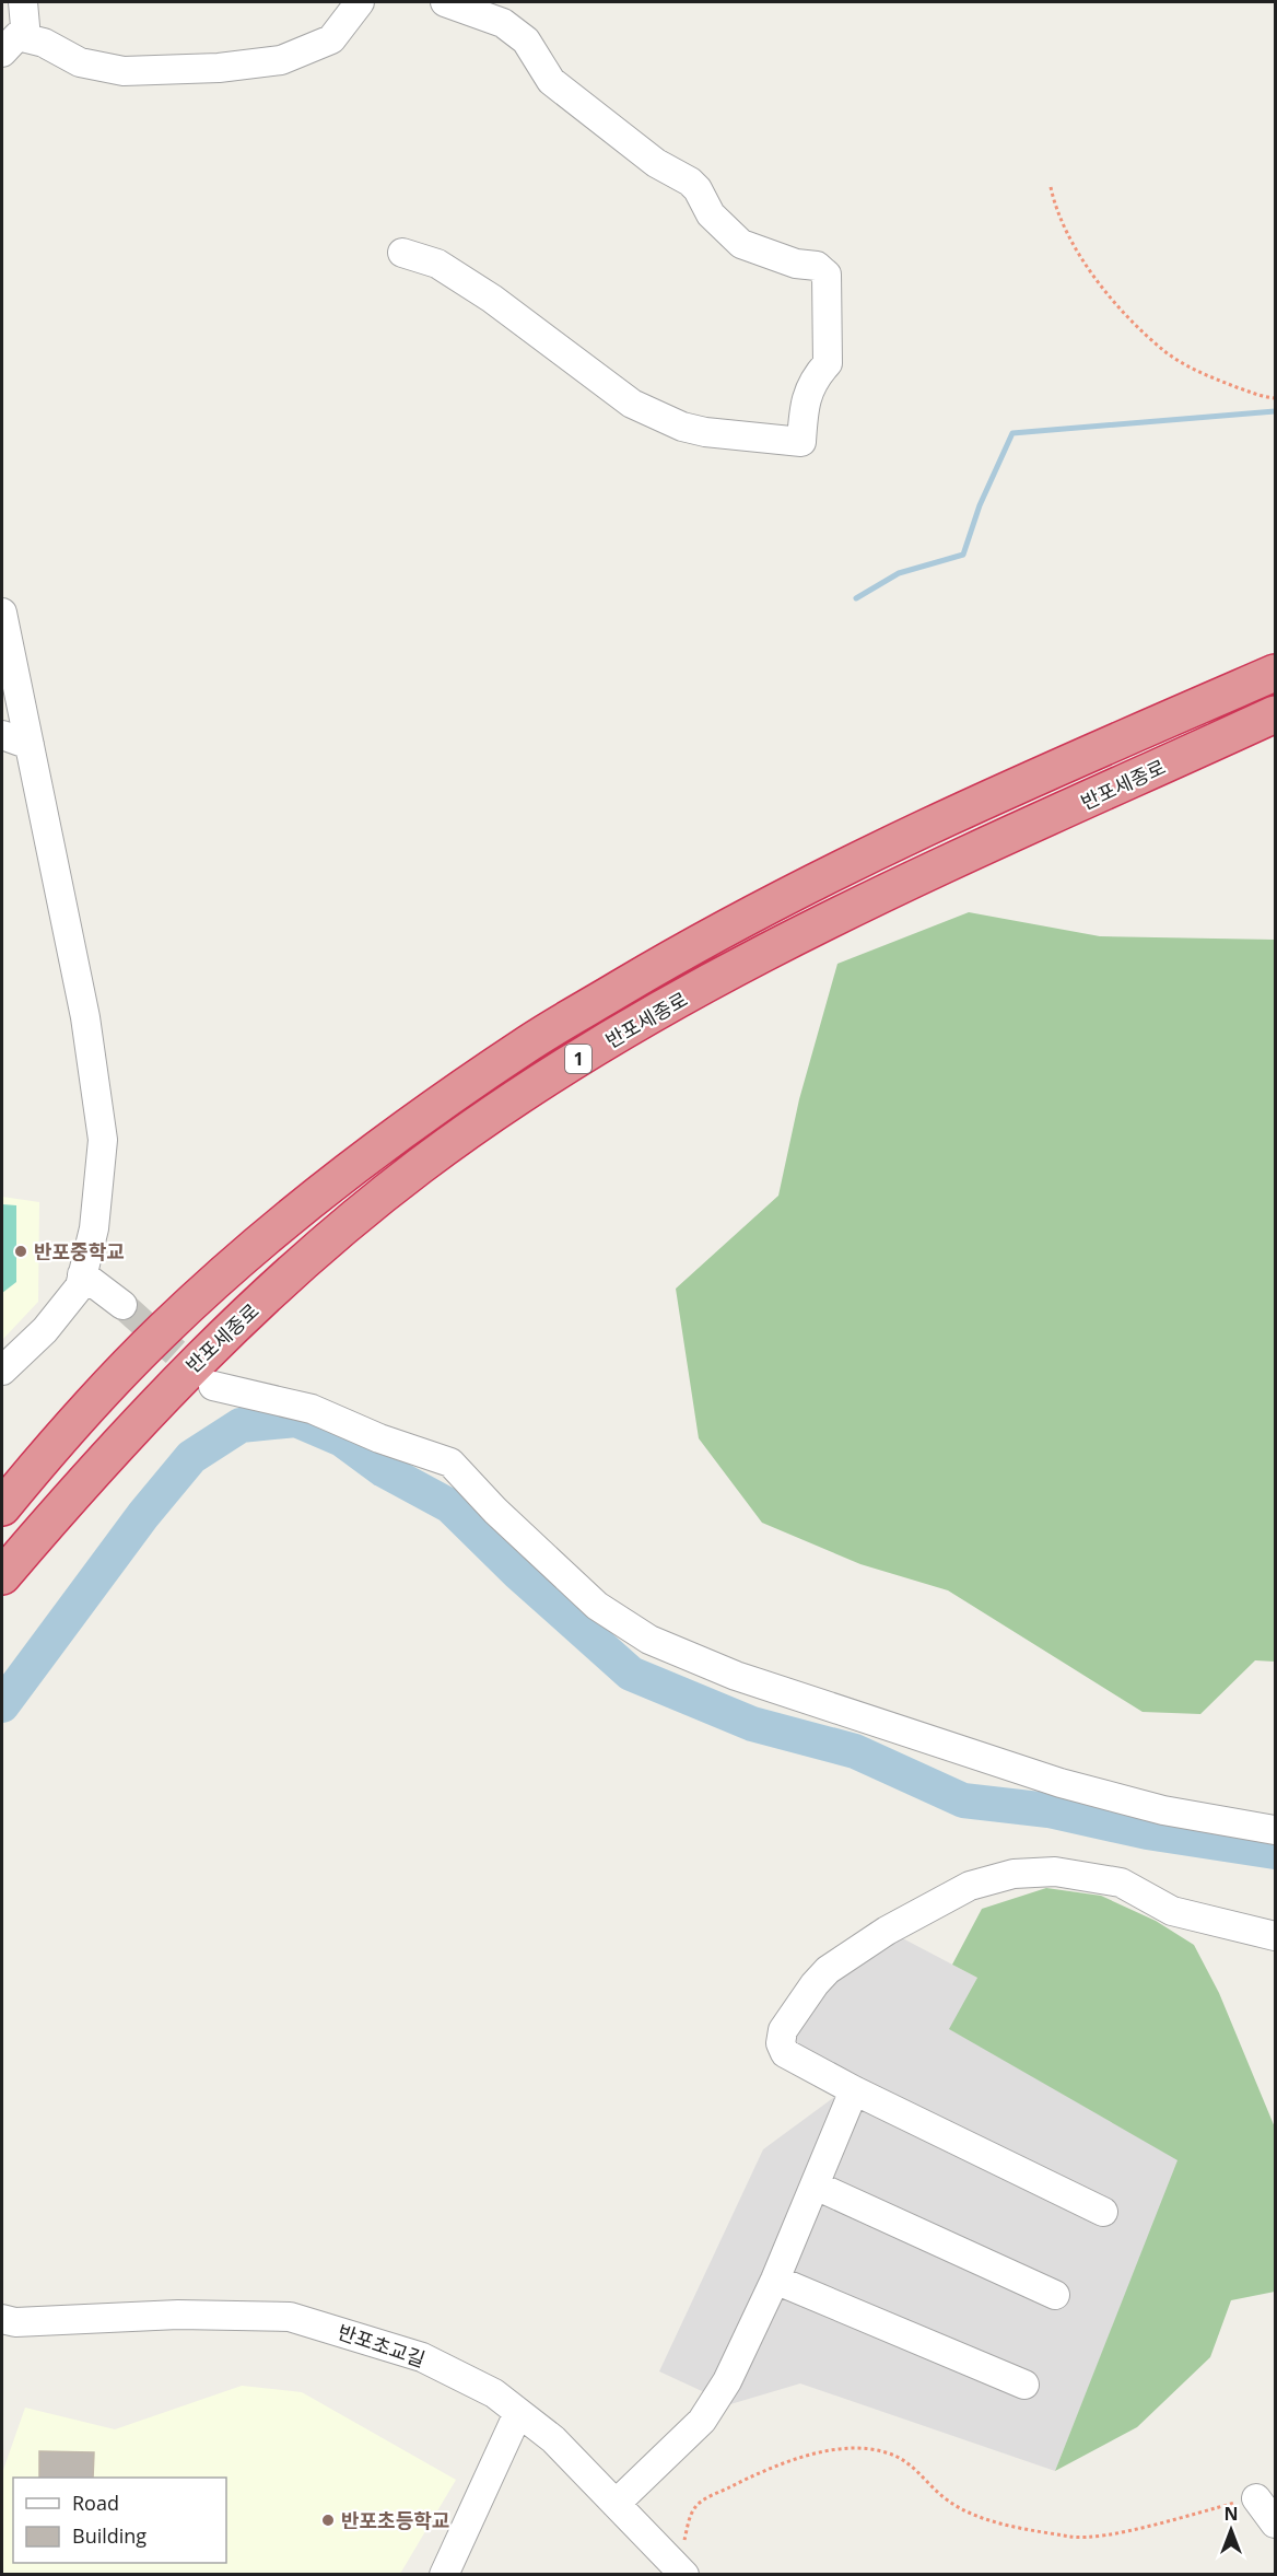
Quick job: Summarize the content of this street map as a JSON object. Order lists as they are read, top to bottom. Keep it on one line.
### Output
{"streets":{"highway":["반포세종로","1"],"street":["반포초교길"]},"places":["반포중학교","반포초등학교"],"legend":["Road","Building"],"north":"top"}
